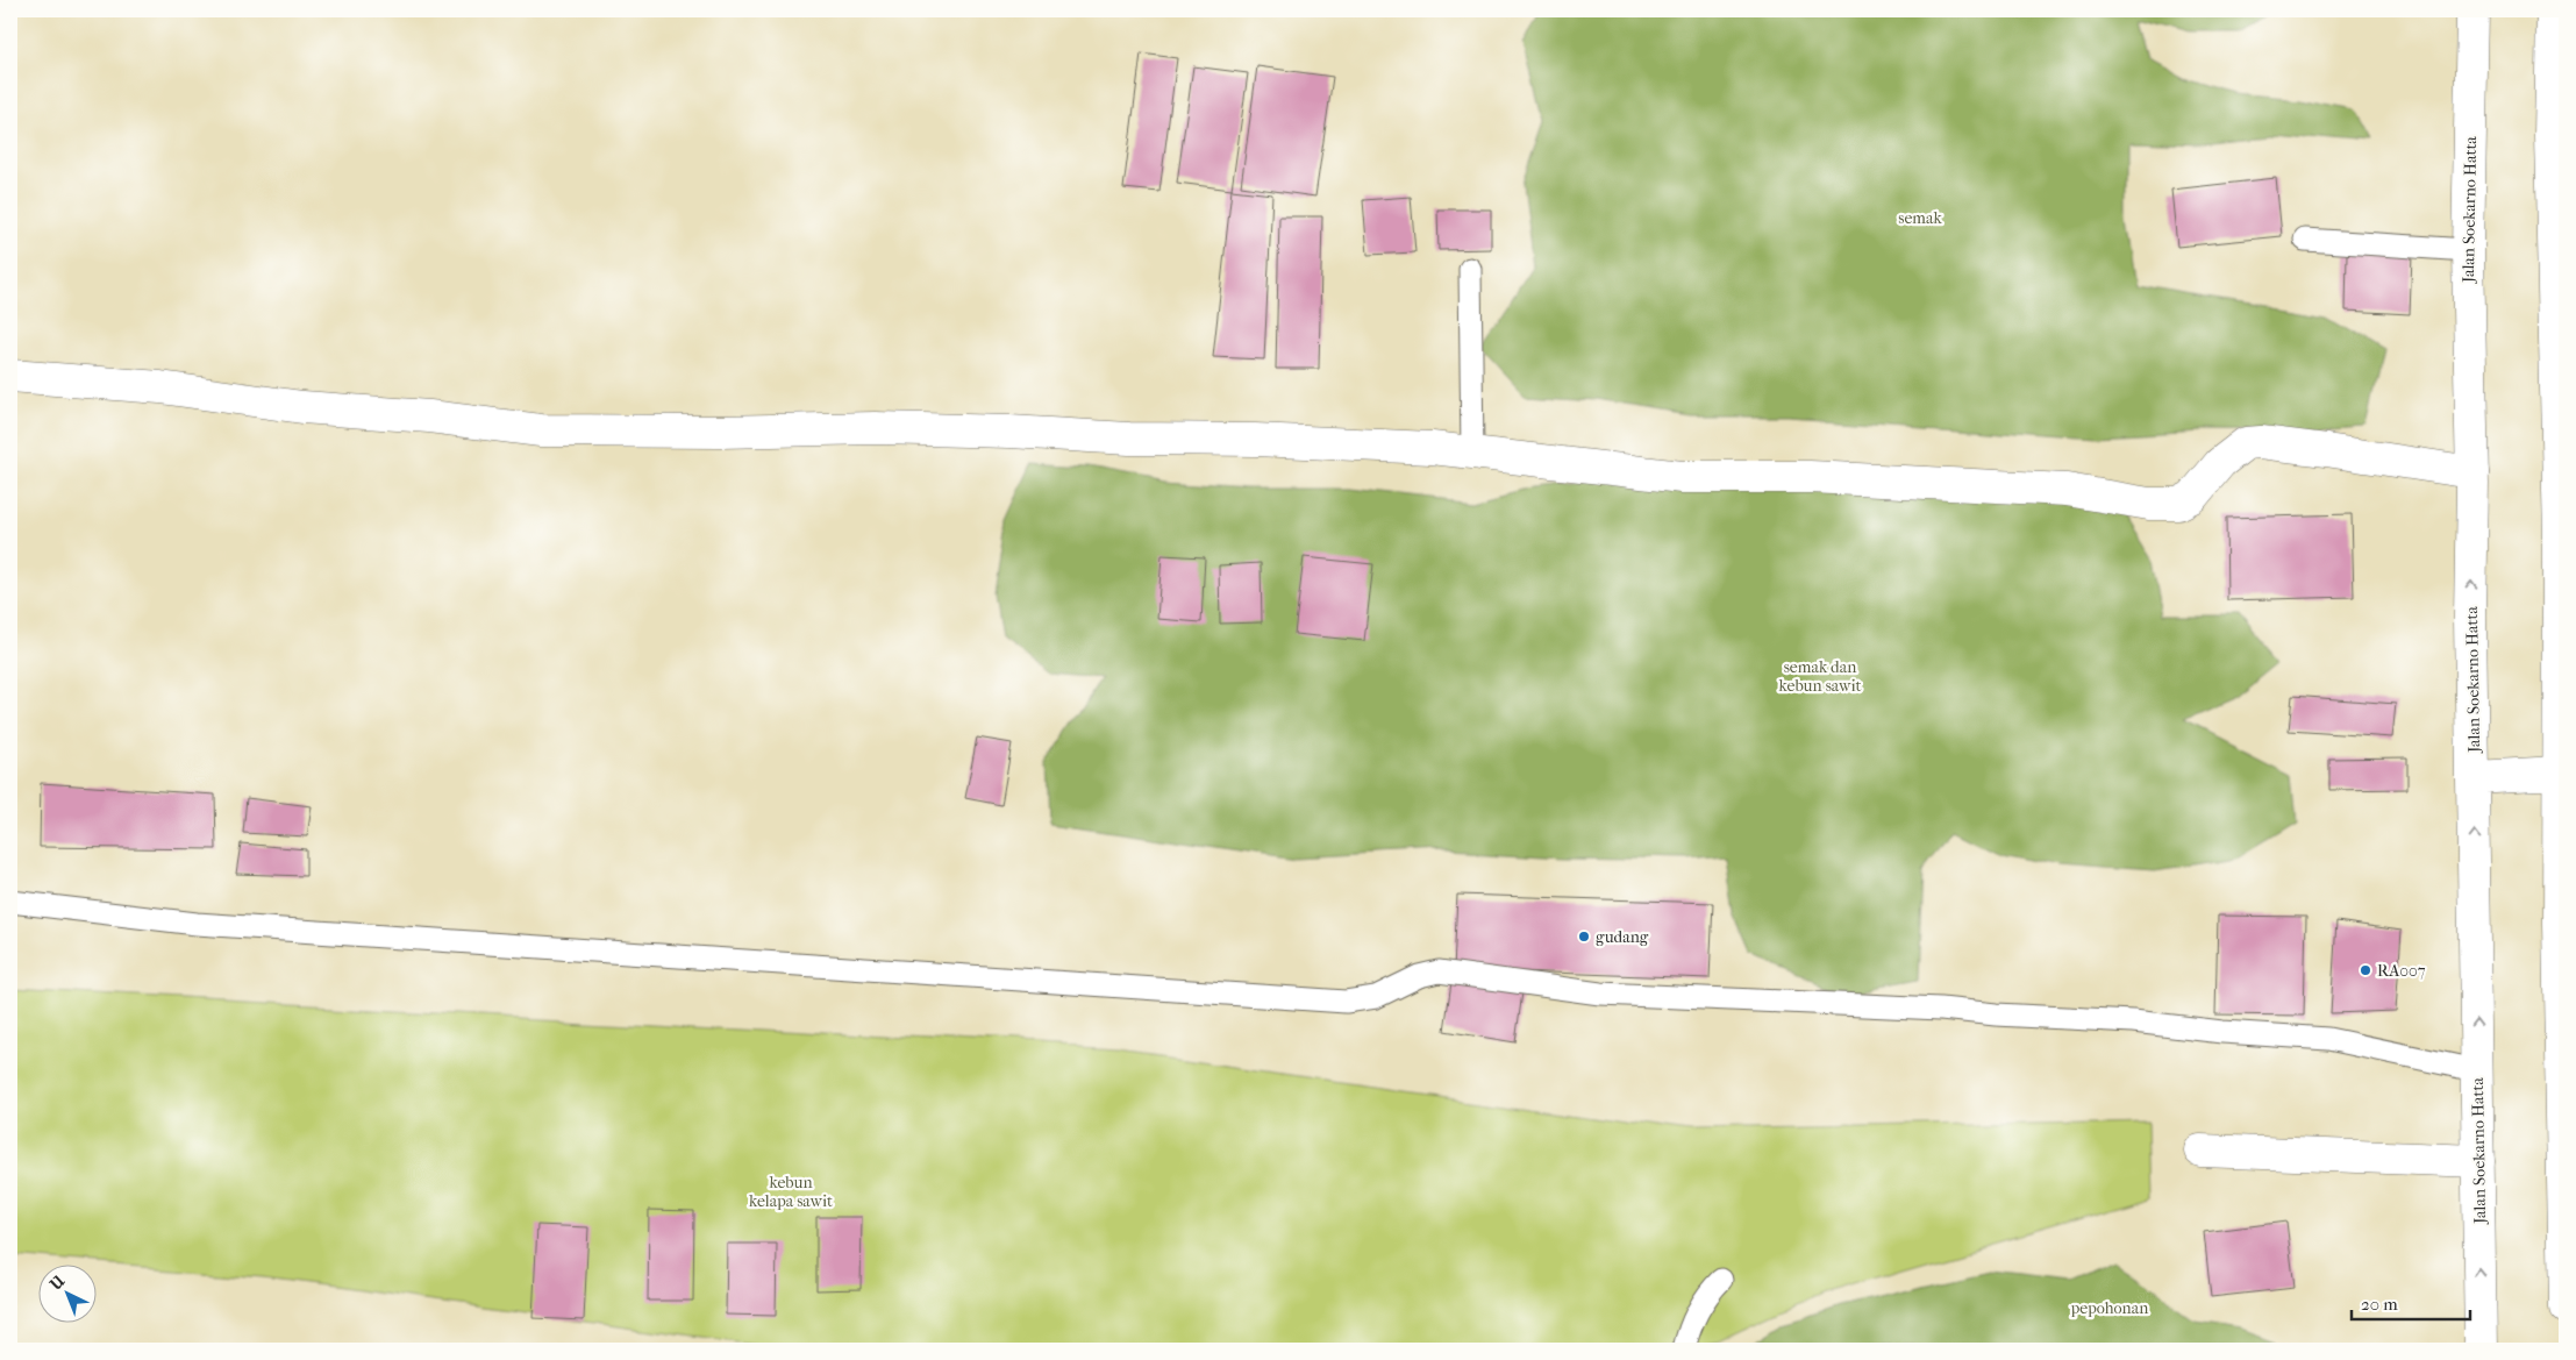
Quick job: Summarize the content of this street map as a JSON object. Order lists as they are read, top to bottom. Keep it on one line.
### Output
{"streets":{"main road":["Jalan Soekarno Hatta"]},"parks":["semak","semak dan kebun sawit","kebun kelapa sawit","pepohonan"],"places":["gudang","RA007"],"scale_bar":"20 m","north":"top left"}
